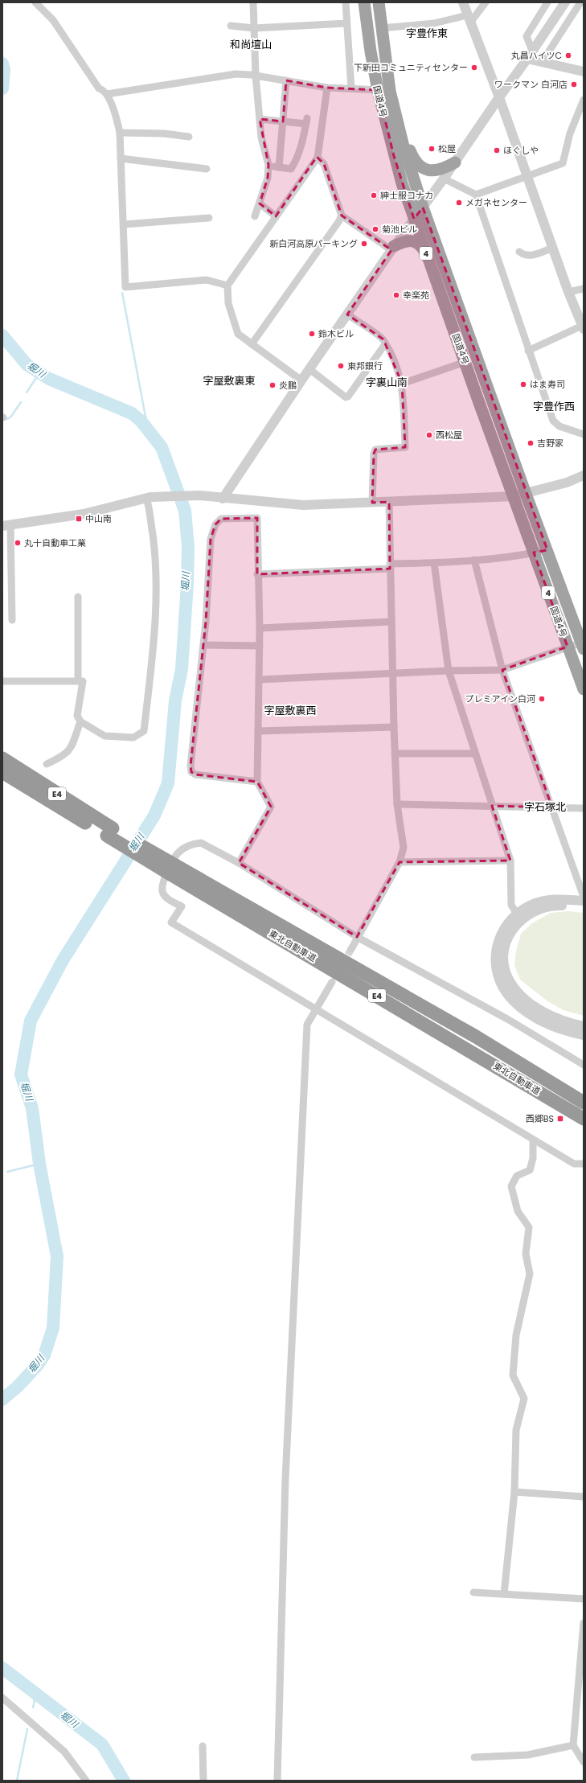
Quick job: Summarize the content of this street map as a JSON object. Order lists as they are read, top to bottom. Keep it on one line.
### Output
{"streets":{"highway":["国道4号","4","E4","東北自動車道"]},"districts":["字豊作東","和尚壇山","字屋敷裏東","字裏山南","字豊作西","字屋敷裏西","字石塚北"],"water":["堀川"],"places":{"other":["丸昌ハイツC","下新田コミュニティセンター","ワークマン 白河店","松屋","ほぐしや","紳士服コナカ","メガネセンター","菊池ビル","新白河高原パーキング","幸楽苑","鈴木ビル","東邦銀行","はま寿司","炎鵬","西松屋","吉野家","丸十自動車工業","プレミアイン白河"],"transit":["中山南","西郷BS"]}}
